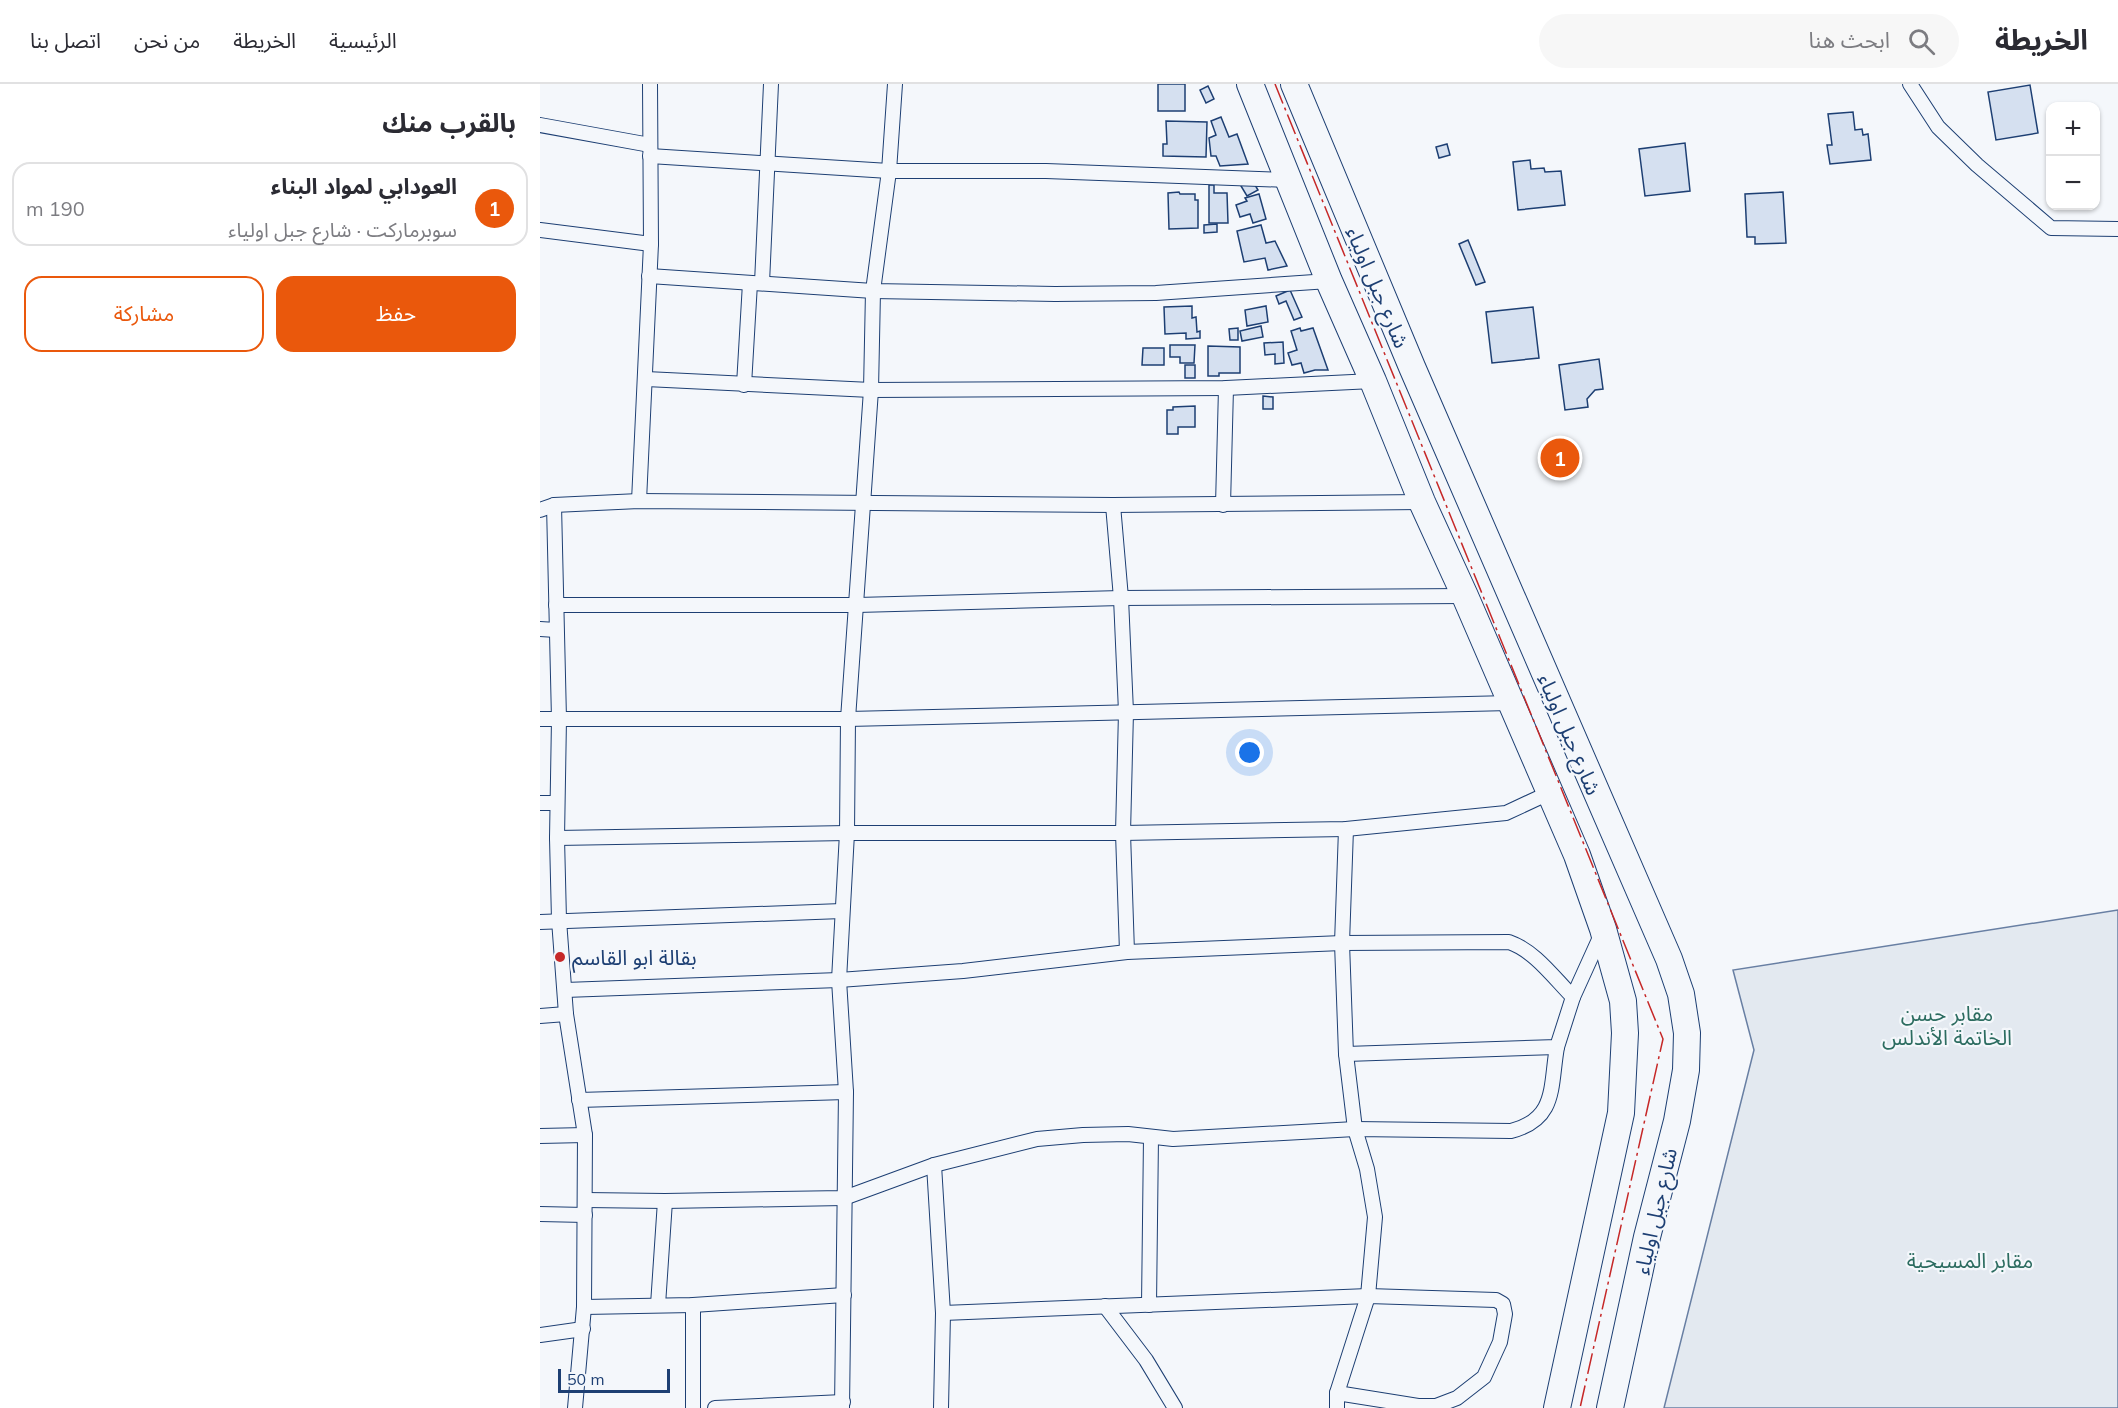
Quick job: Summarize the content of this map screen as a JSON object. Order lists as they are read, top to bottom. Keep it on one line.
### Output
{"streets":{"highway":["شارع جبل اولياء"]},"parks":["مقابر حسن الخاتمة الأندلس","مقابر المسيحية"],"places":["بقالة ابو القاسم"],"scale_bar":"50 m","page":{"header":"الخريطة","search":"ابحث هنا","nav":["الرئيسية","الخريطة","من نحن","اتصل بنا"],"heading":"بالقرب منك","map_buttons":["+","−"],"list":[{"mark":"1","name":"العودابي لمواد البناء","note":"سوبرماركت · شارع جبل اولياء","value":"190 m"}],"buttons":["حفظ","مشاركة"],"pins":"1","scale":"50 m"}}
